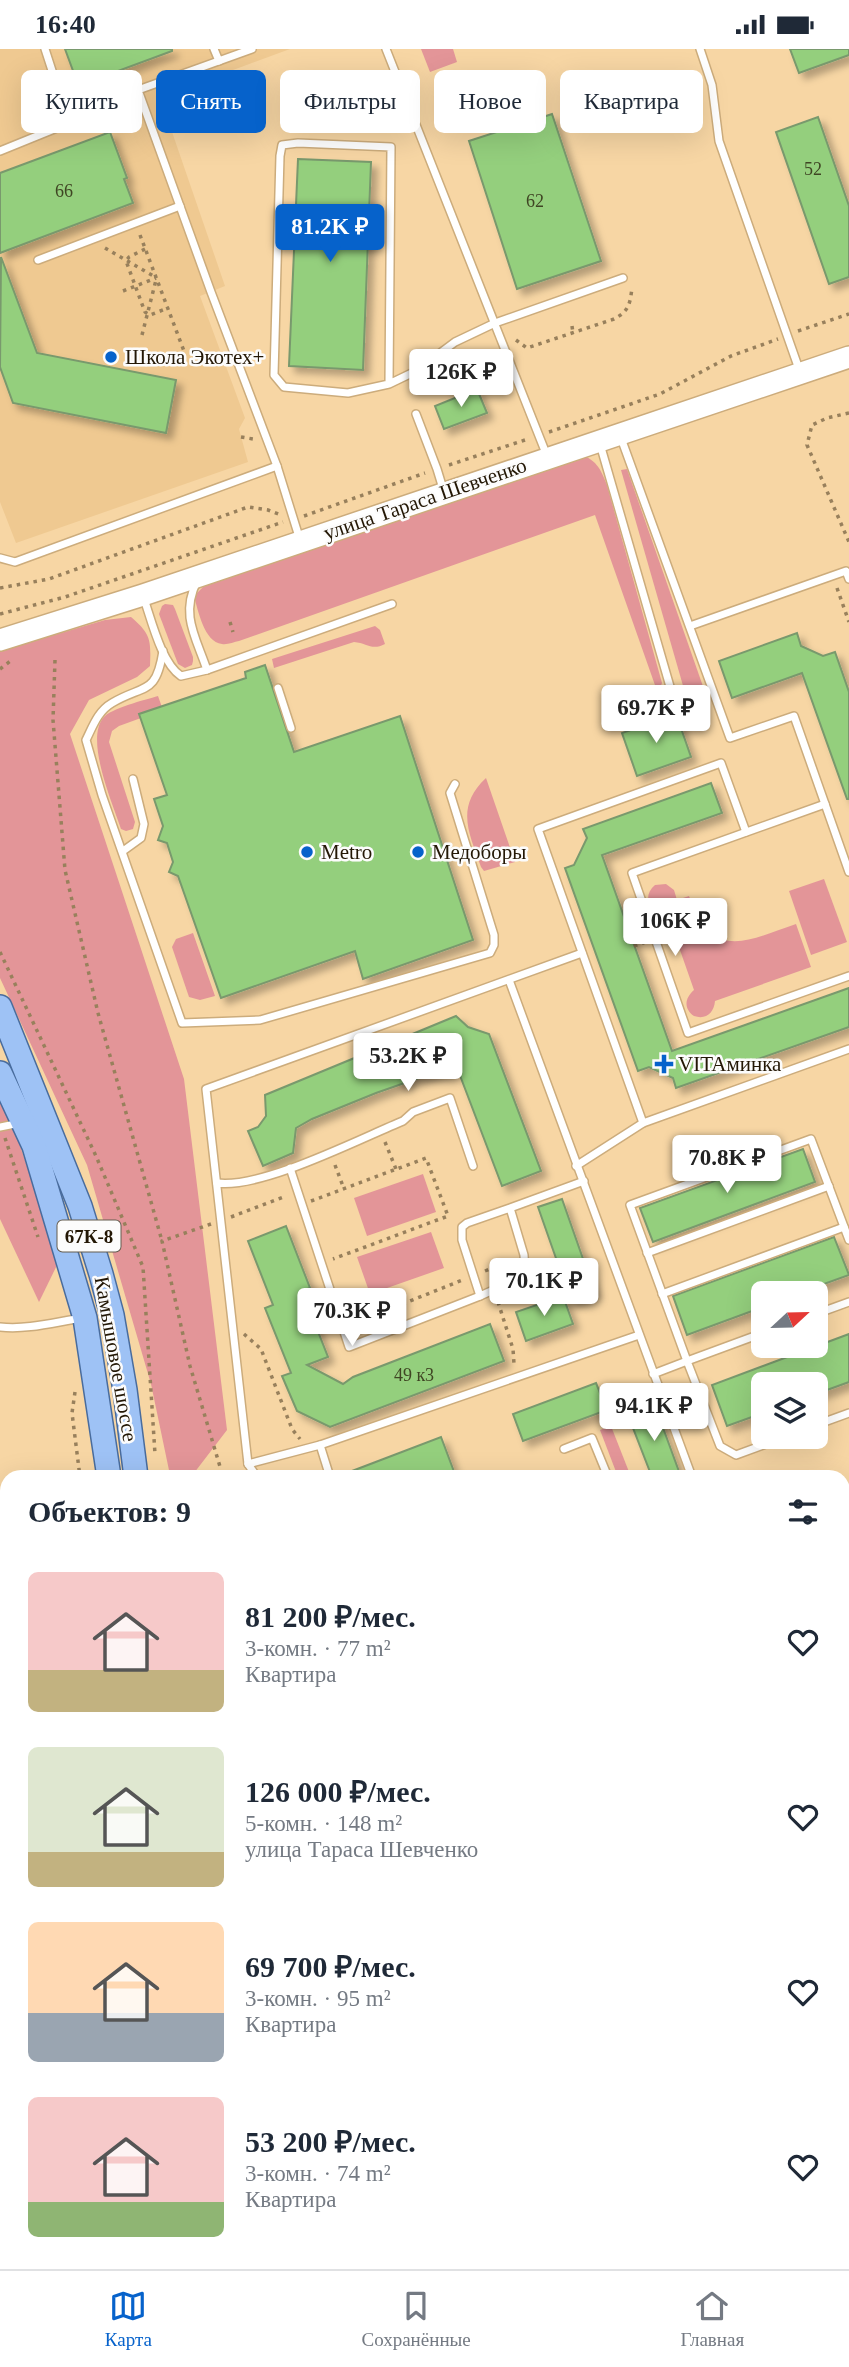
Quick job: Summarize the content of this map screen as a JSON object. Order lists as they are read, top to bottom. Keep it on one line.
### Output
{"streets":{"main road":["улица Тараса Шевченко","67К-8","Камышовое шоссе"]},"places":{"other":["Школа Экотех+","Metro","Медоборы"],"health":["VITAминка"]},"house_numbers":["52","66","62","49 к3"],"north":"right","page":{"status":"16:40","chip":["Купить","Снять","Фильтры","Новое","Квартира"],"price":["81.2K ₽","126K ₽","69.7K ₽","106K ₽","53.2K ₽","70.8K ₽","70.1K ₽","70.3K ₽","94.1K ₽"],"heading":"Объектов: 9","list":[{"name":"81 200 ₽/мес.","note":"3-комн. · 77 m² · Квартира"},{"name":"126 000 ₽/мес.","note":"5-комн. · 148 m² · улица Тараса Шевченко"},{"name":"69 700 ₽/мес.","note":"3-комн. · 95 m² · Квартира"},{"name":"53 200 ₽/мес.","note":"3-комн. · 74 m² · Квартира"}],"tabs":["Карта","Сохранённые","Главная"]}}
